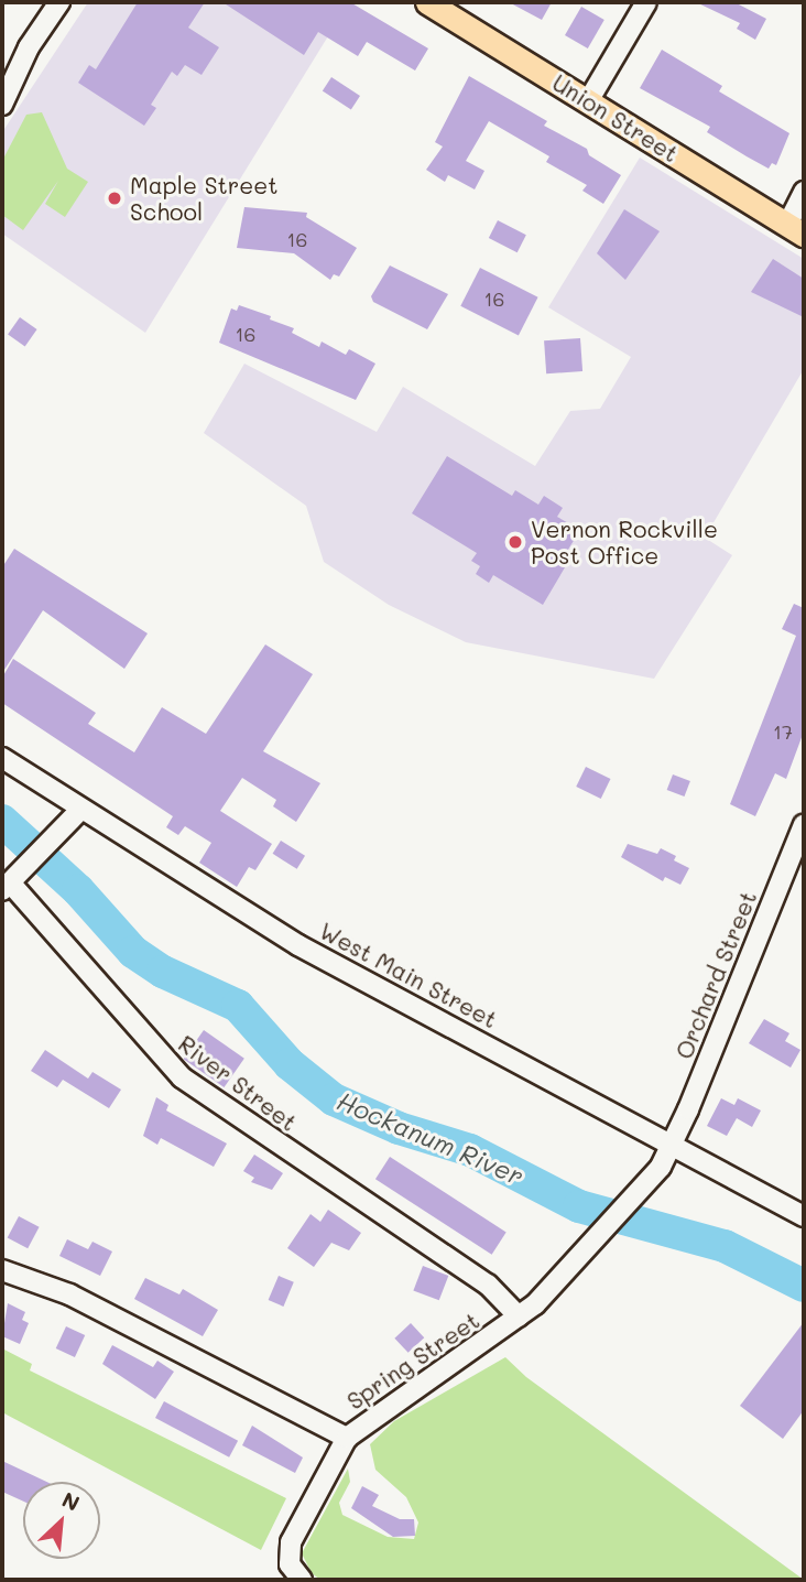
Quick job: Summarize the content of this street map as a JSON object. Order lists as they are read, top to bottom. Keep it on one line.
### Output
{"streets":{"main road":["Union Street"],"street":["West Main Street","Orchard Street","River Street","Spring Street"]},"crossings":[["West Main Street","Orchard Street"],["West Main Street","River Street"],["West Main Street","Spring Street"],["Orchard Street","Spring Street"],["River Street","Spring Street"]],"water":["Hockanum River"],"places":["Maple Street School","Vernon Rockville Post Office"],"house_numbers":["16","16","16","17"],"north":"top right"}
